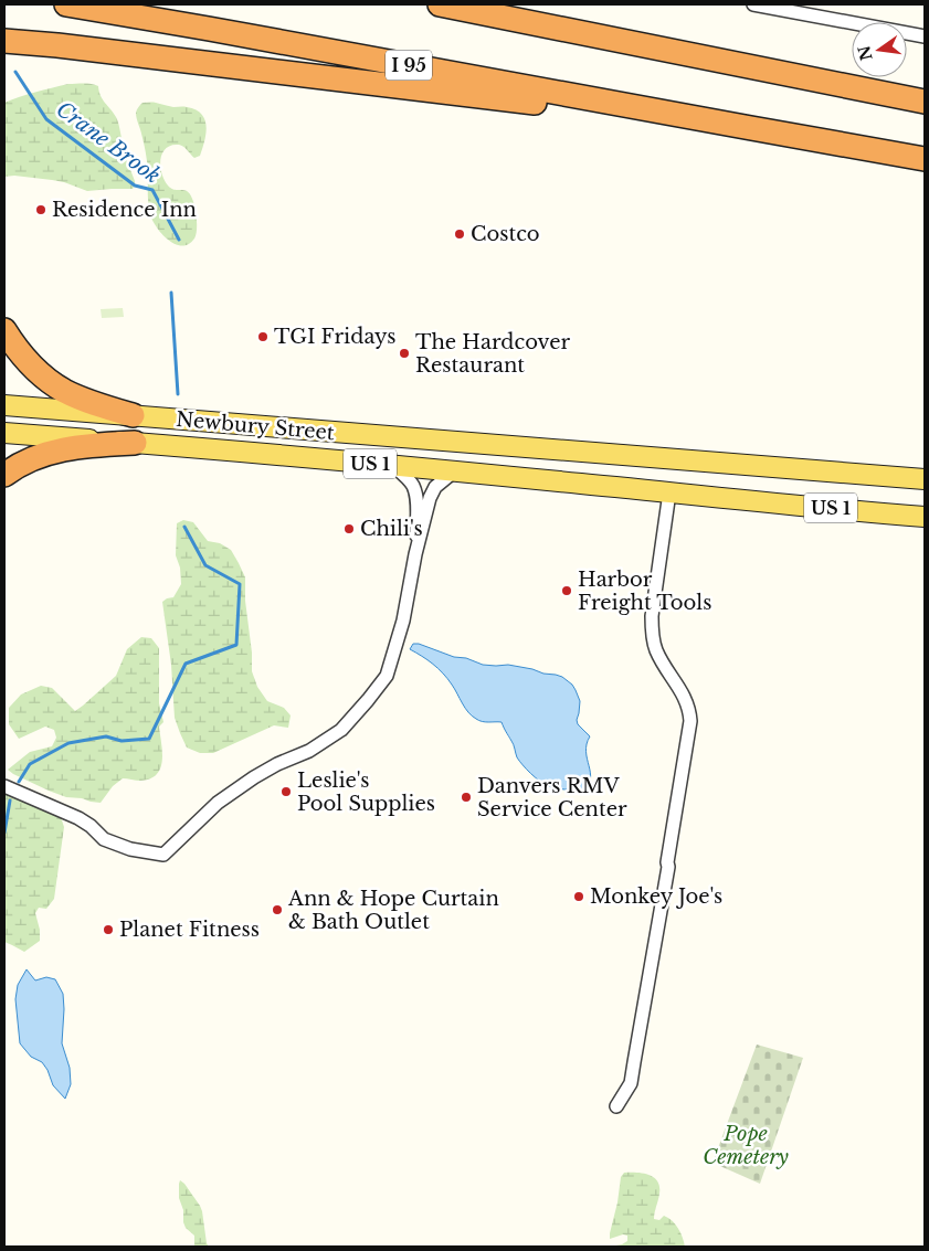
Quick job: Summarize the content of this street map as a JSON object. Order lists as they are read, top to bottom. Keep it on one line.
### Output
{"streets":{"highway":["I 95"],"main road":["Newbury Street","US 1"]},"water":["Crane Brook"],"parks":["Pope Cemetery"],"places":["Residence Inn","Costco","TGI Fridays","The Hardcover Restaurant","Chili's","Harbor Freight Tools","Leslie's Pool Supplies","Danvers RMV Service Center","Monkey Joe's","Ann & Hope Curtain & Bath Outlet","Planet Fitness"],"north":"left"}
